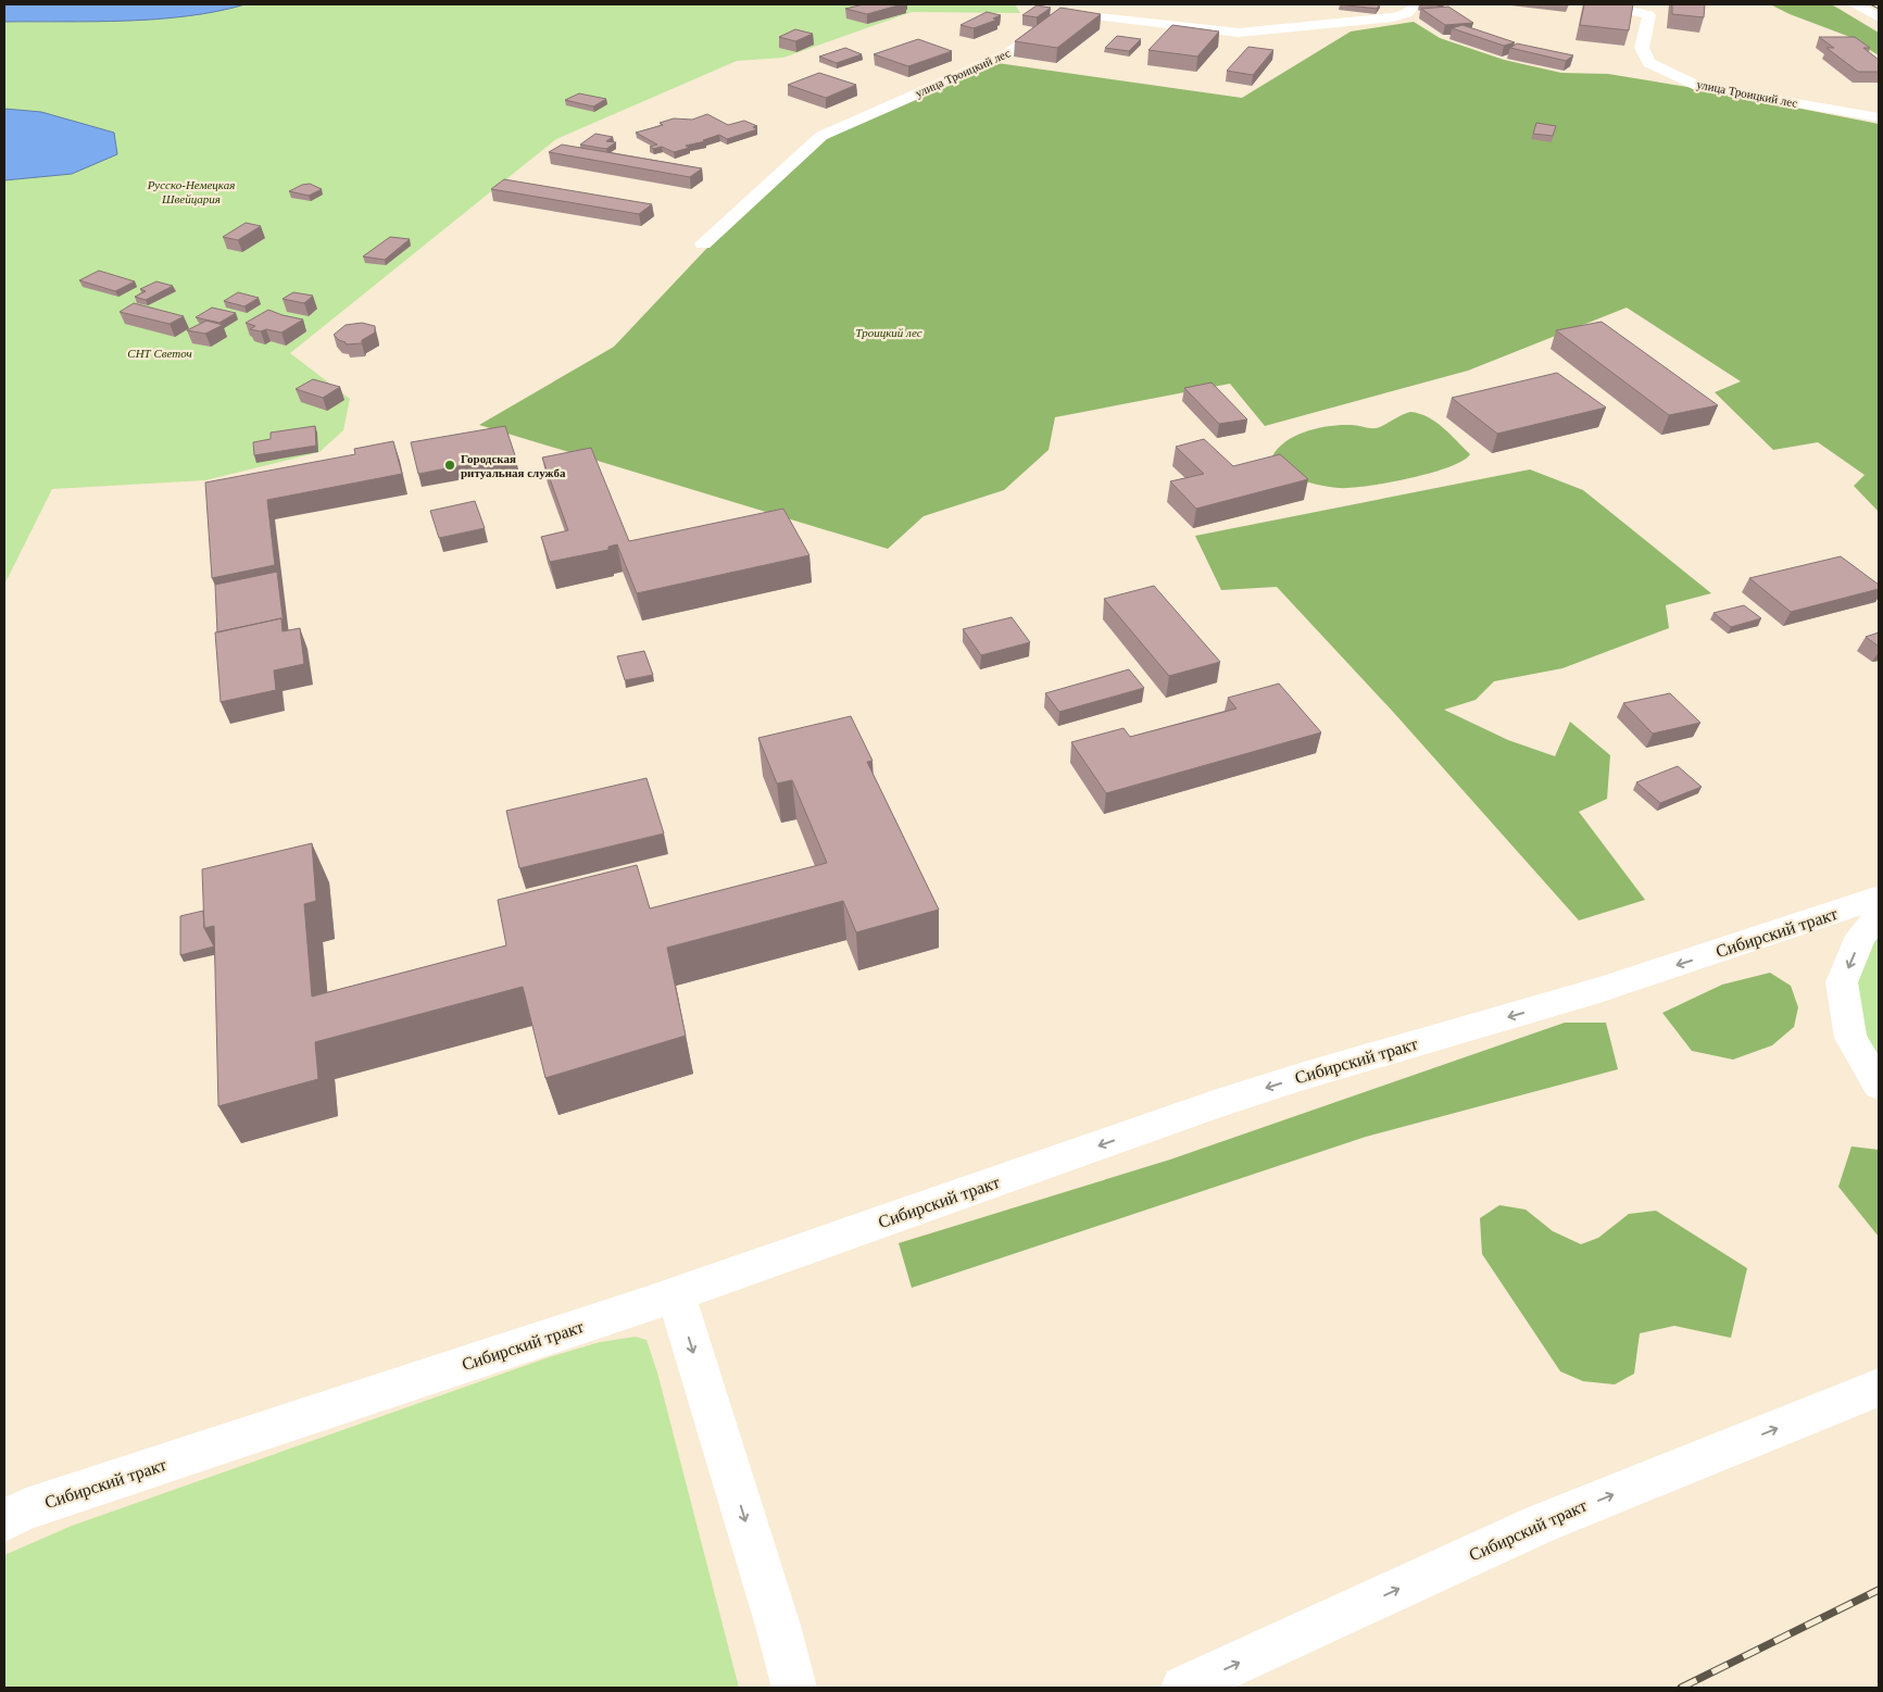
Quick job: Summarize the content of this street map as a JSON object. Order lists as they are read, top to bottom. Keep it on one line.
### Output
{"streets":{"street":["улица Троицкий лес","Сибирский тракт"]},"parks":["Русско-Немецкая Швейцария","Троицкий лес","СНТ Светоч"],"places":["Городская ритуальная служба"]}
